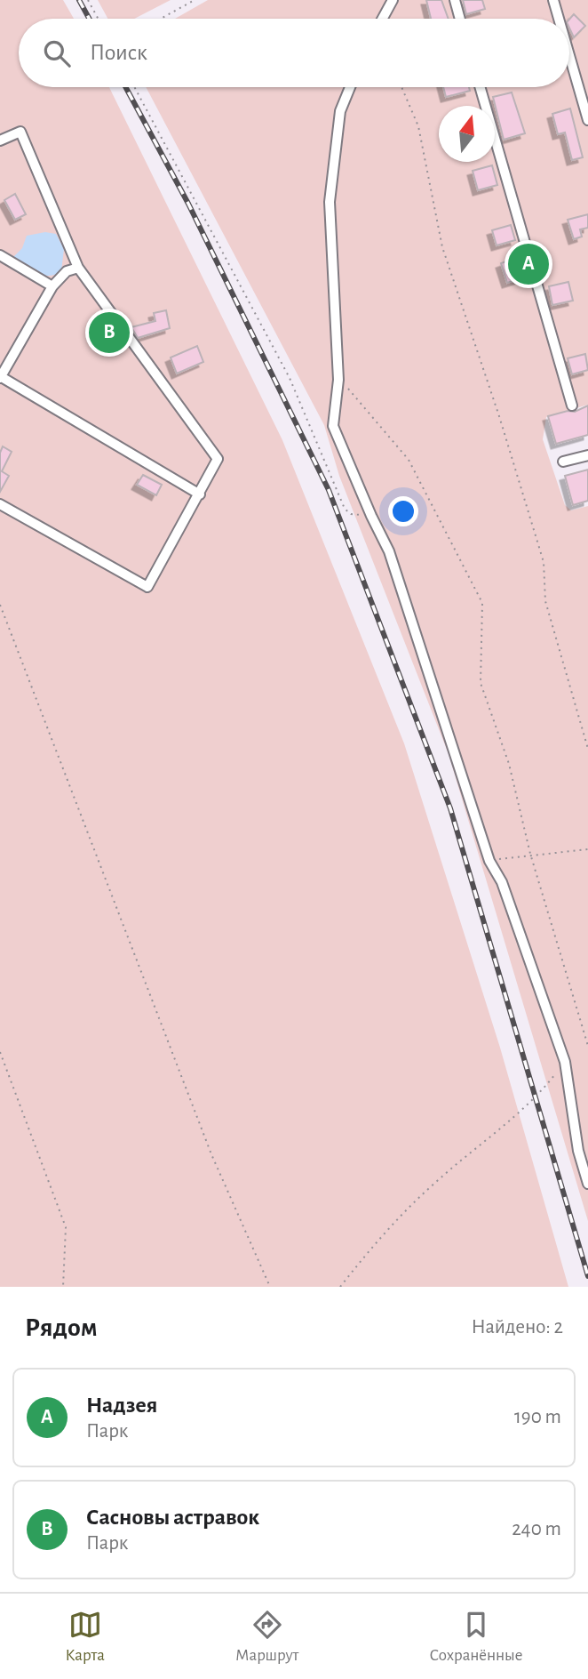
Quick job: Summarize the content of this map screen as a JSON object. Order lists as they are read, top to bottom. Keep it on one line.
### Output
{"north":"top","page":{"search":"Поиск","pins":["A","B"],"heading":["Рядом","Найдено: 2"],"list":[{"mark":"A","name":"Надзея","note":"Парк","value":"190 m"},{"mark":"B","name":"Сасновы астравок","note":"Парк","value":"240 m"}],"nav":["Карта","Маршрут","Сохранённые"]}}
